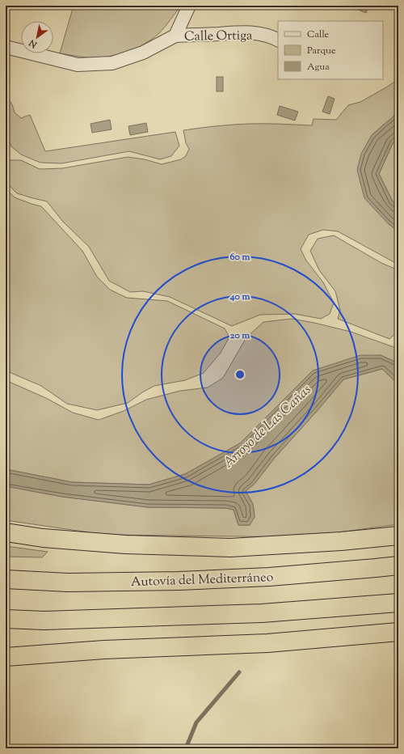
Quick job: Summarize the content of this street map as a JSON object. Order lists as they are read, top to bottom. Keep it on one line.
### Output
{"streets":{"highway":["Autovía del Mediterráneo"],"street":["Calle Ortiga"]},"water":["Arroyo de Las Cañas"],"legend":["Calle","Parque","Agua"],"north":"bottom left","rings":["60 m","40 m","20 m"]}
